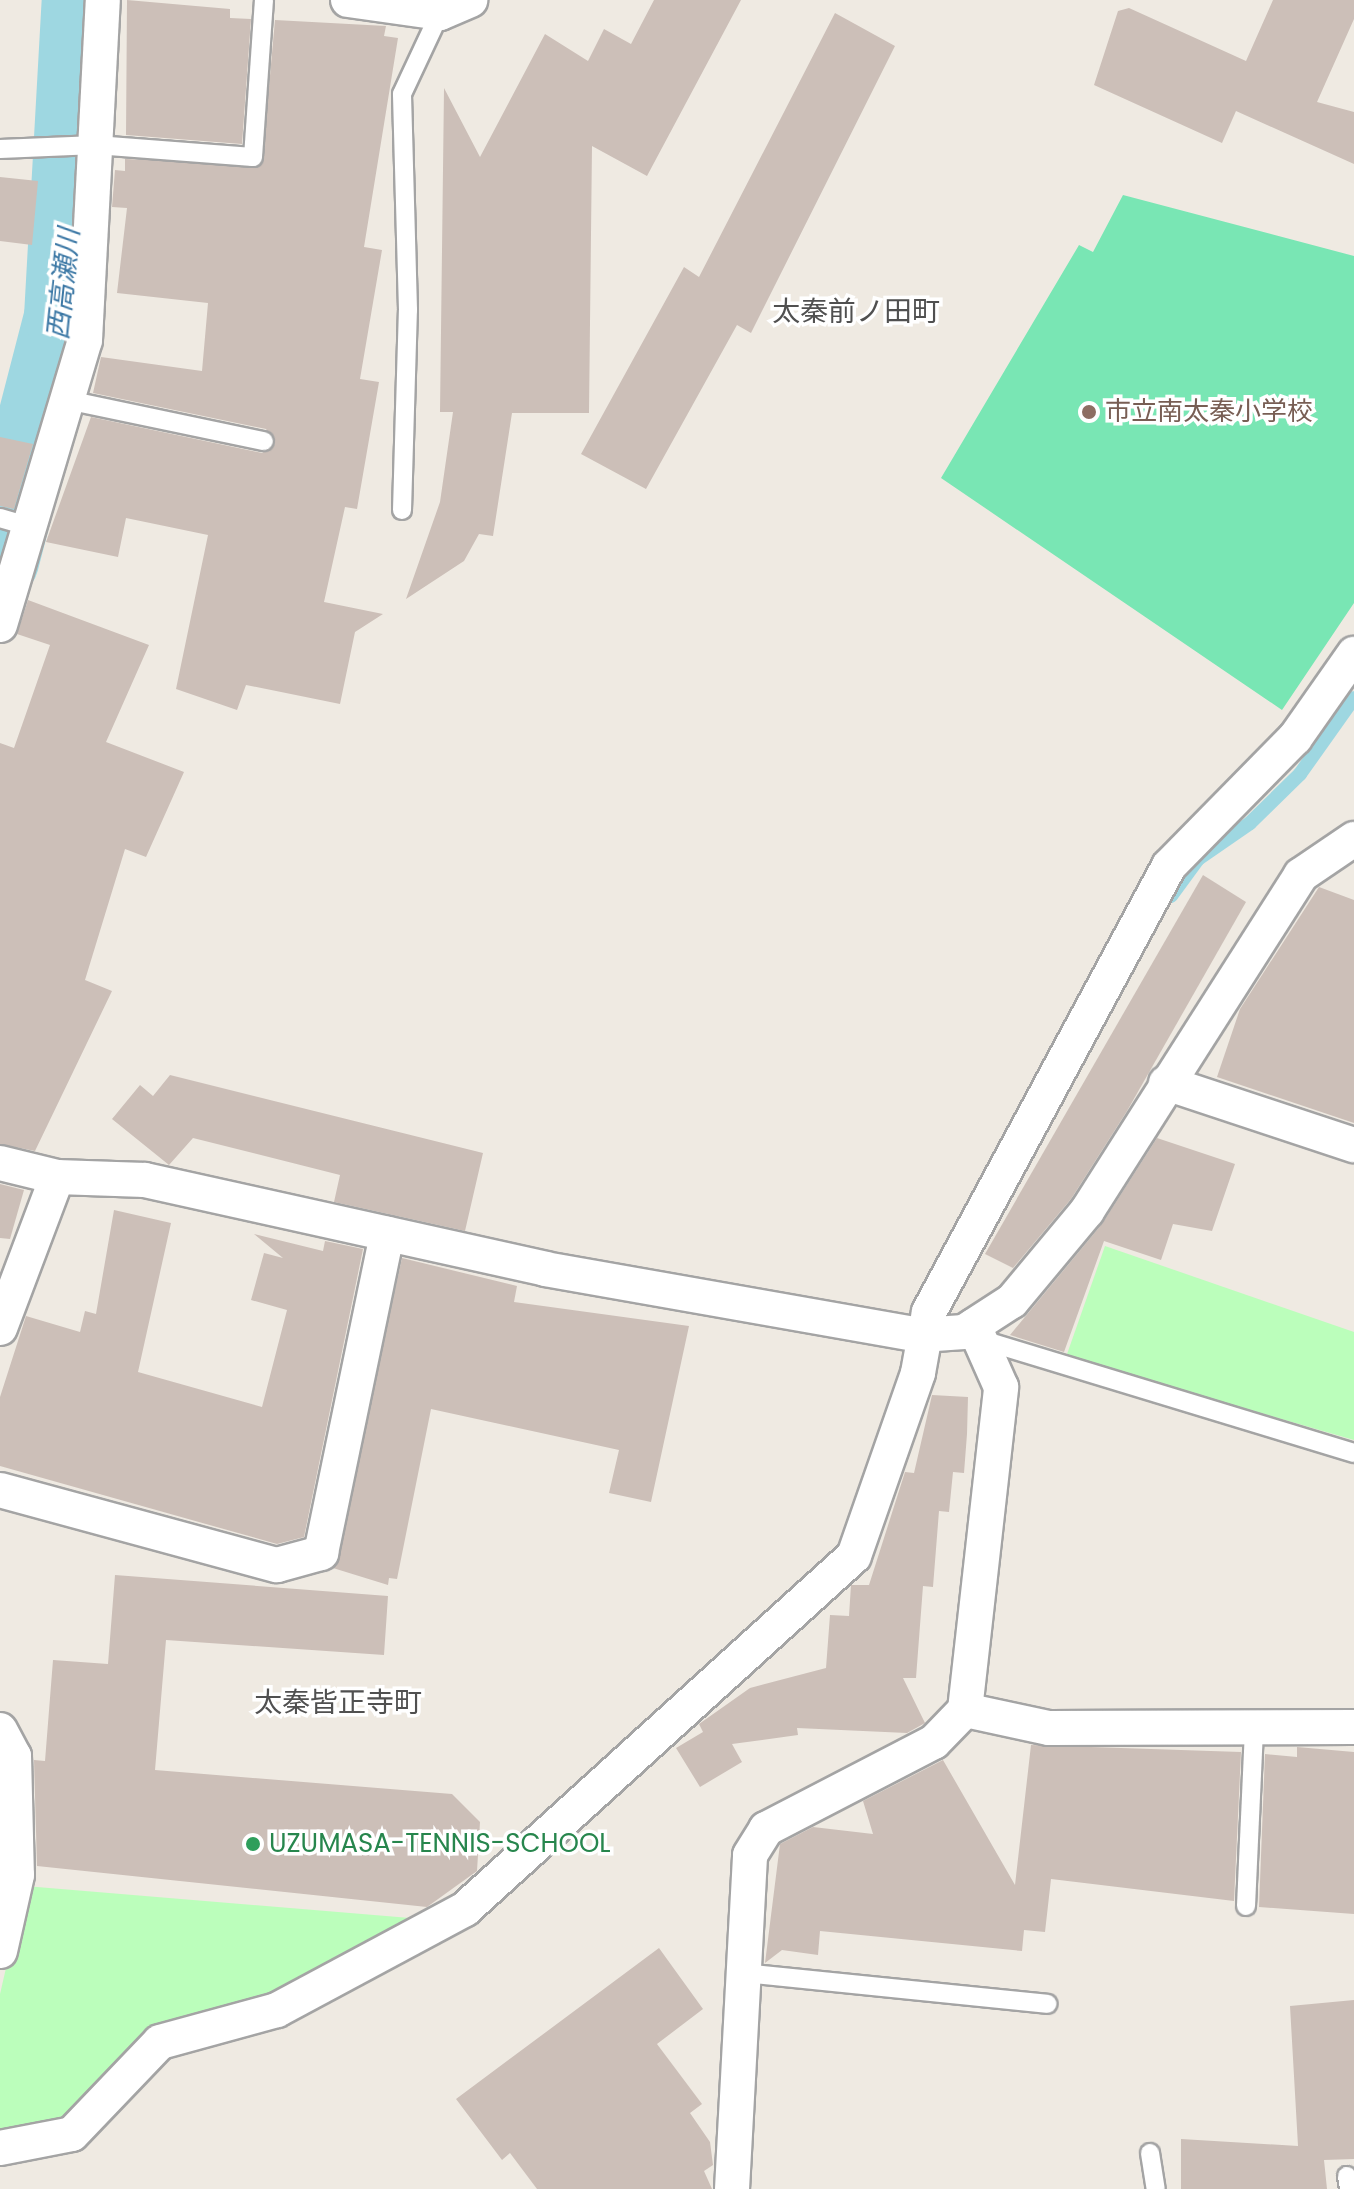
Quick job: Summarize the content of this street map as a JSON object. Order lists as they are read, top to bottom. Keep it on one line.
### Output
{"districts":["太秦前ノ田町","太秦皆正寺町"],"water":["西高瀬川"],"places":["市立南太秦小学校","UZUMASA-TENNIS-SCHOOL"]}
